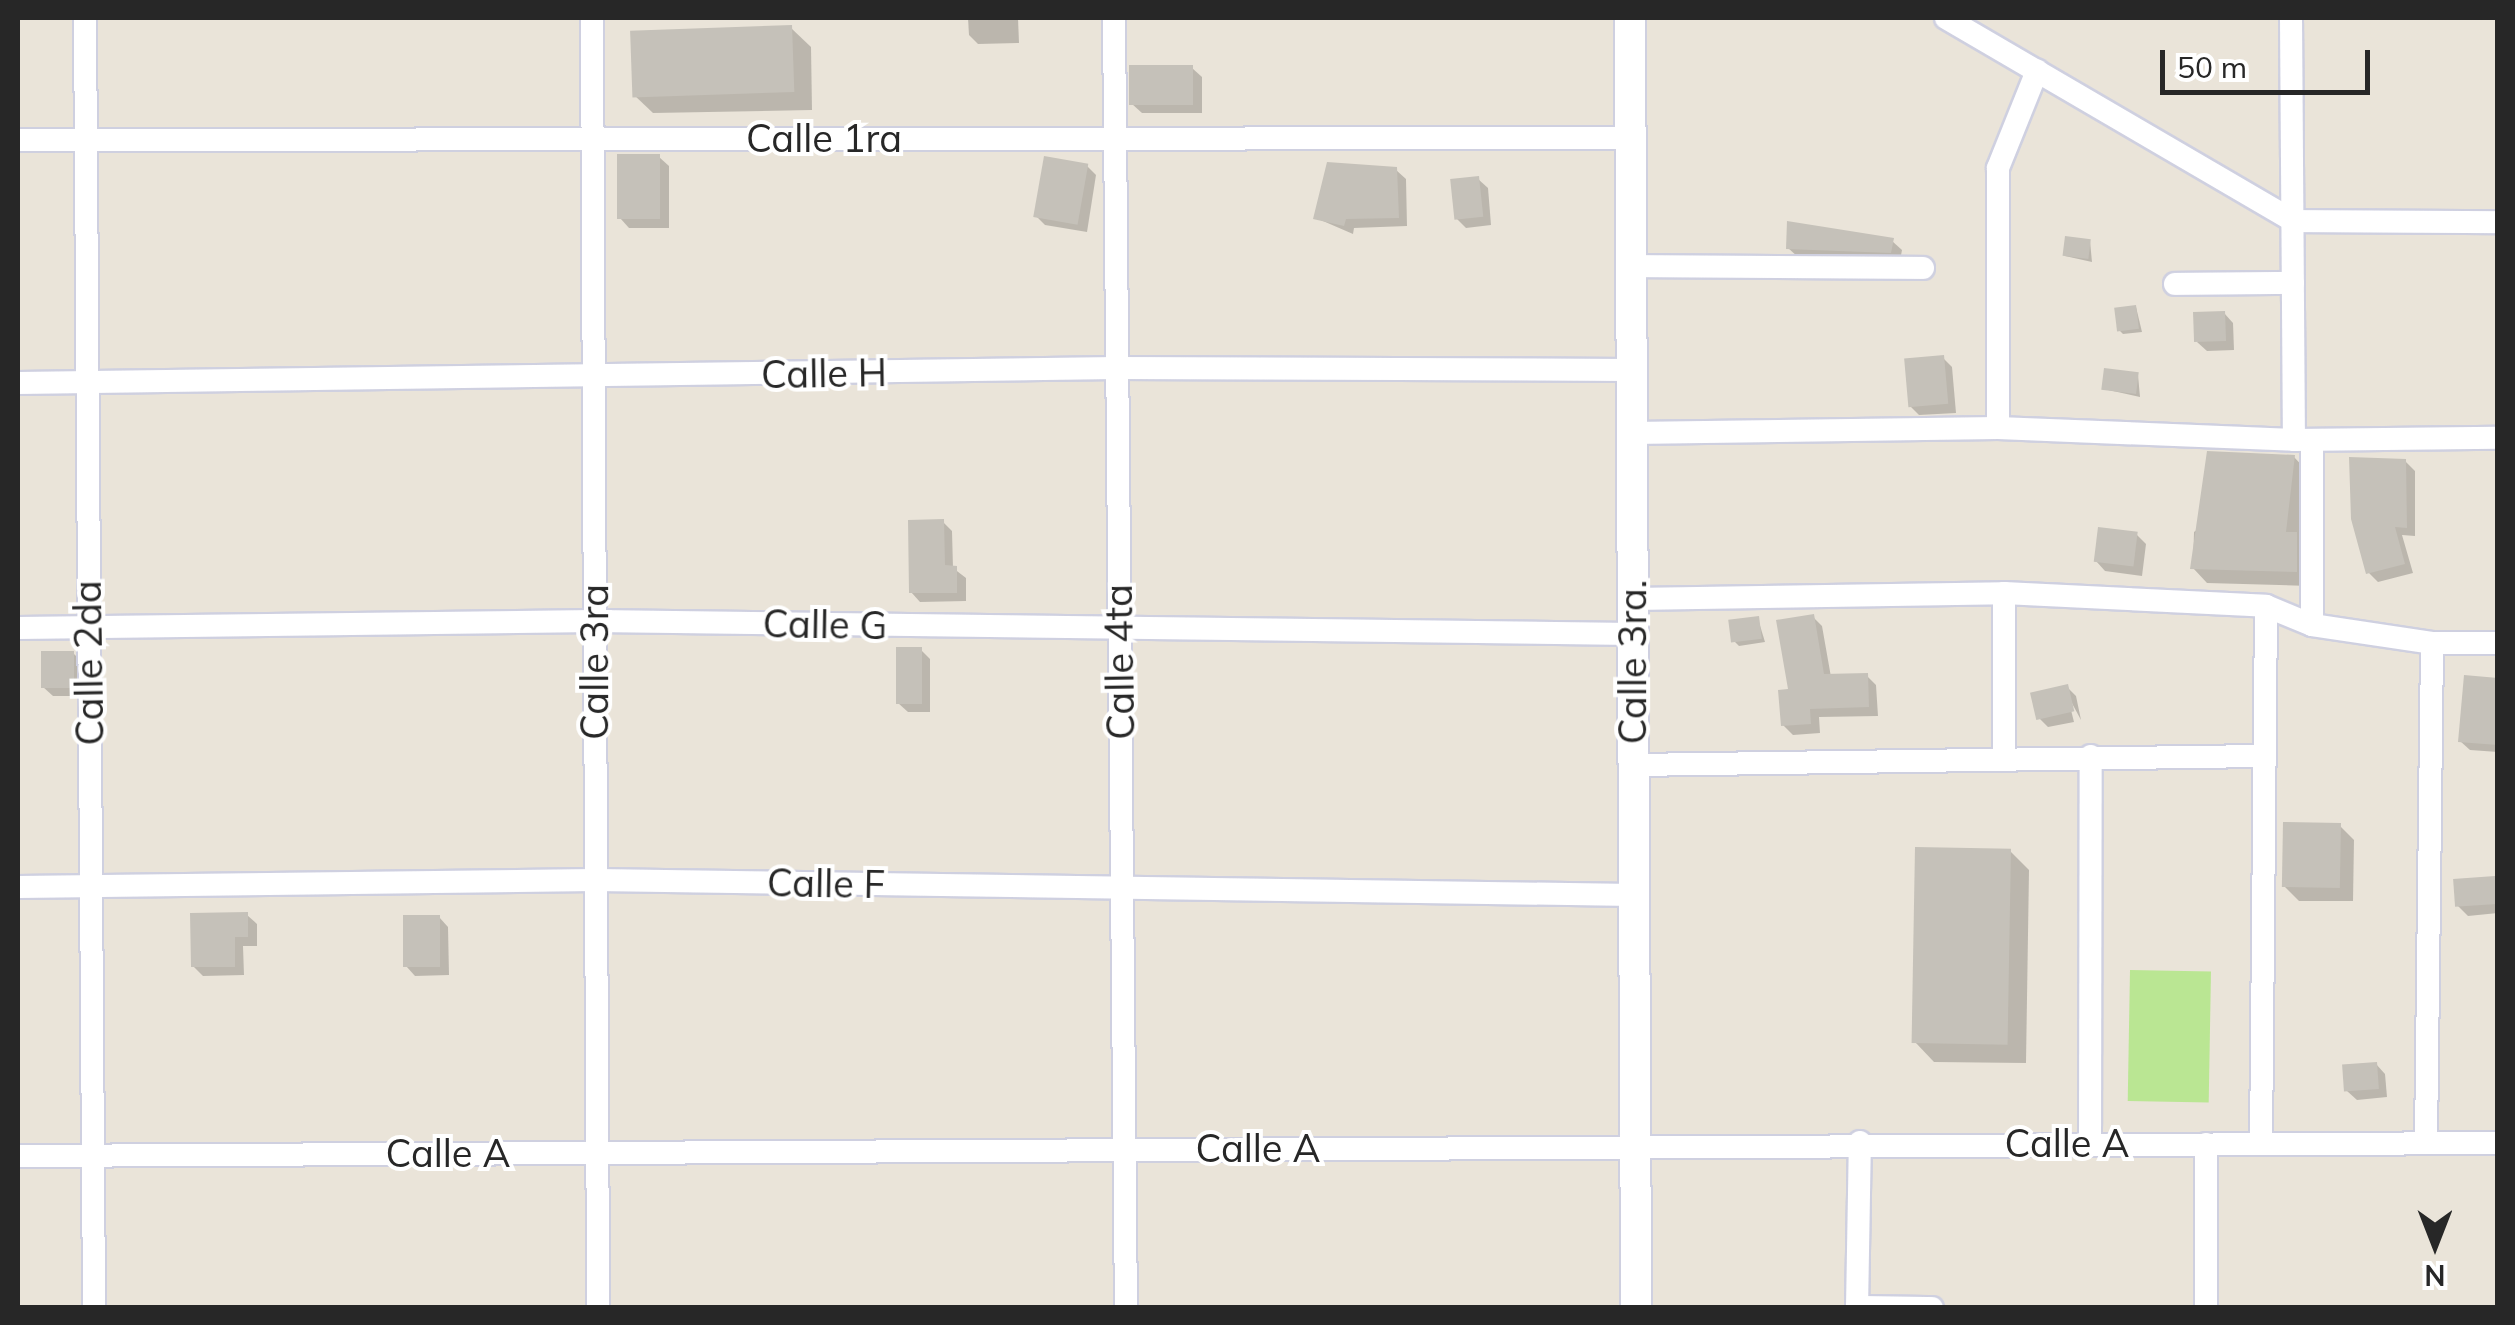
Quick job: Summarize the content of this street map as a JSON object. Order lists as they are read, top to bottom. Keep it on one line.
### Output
{"streets":{"main road":["Calle 3ra."],"street":["Calle 1ra","Calle H","Calle G","Calle 3ra","Calle 4ta","Calle 2da","Calle F","Calle A"]},"crossings":[["Calle 1ra","Calle 3ra"],["Calle 1ra","Calle 4ta"],["Calle 1ra","Calle 3ra."],["Calle 1ra","Calle 2da"],["Calle H","Calle 3ra"],["Calle H","Calle 4ta"],["Calle H","Calle 3ra."],["Calle H","Calle 2da"],["Calle G","Calle 3ra"],["Calle G","Calle 4ta"],["Calle G","Calle 3ra."],["Calle G","Calle 2da"],["Calle 3ra","Calle F"],["Calle 3ra","Calle A"],["Calle 4ta","Calle F"],["Calle 4ta","Calle A"],["Calle 3ra.","Calle F"],["Calle 3ra.","Calle A"],["Calle 2da","Calle F"],["Calle 2da","Calle A"]],"scale_bar":"50 m","north":"bottom"}
